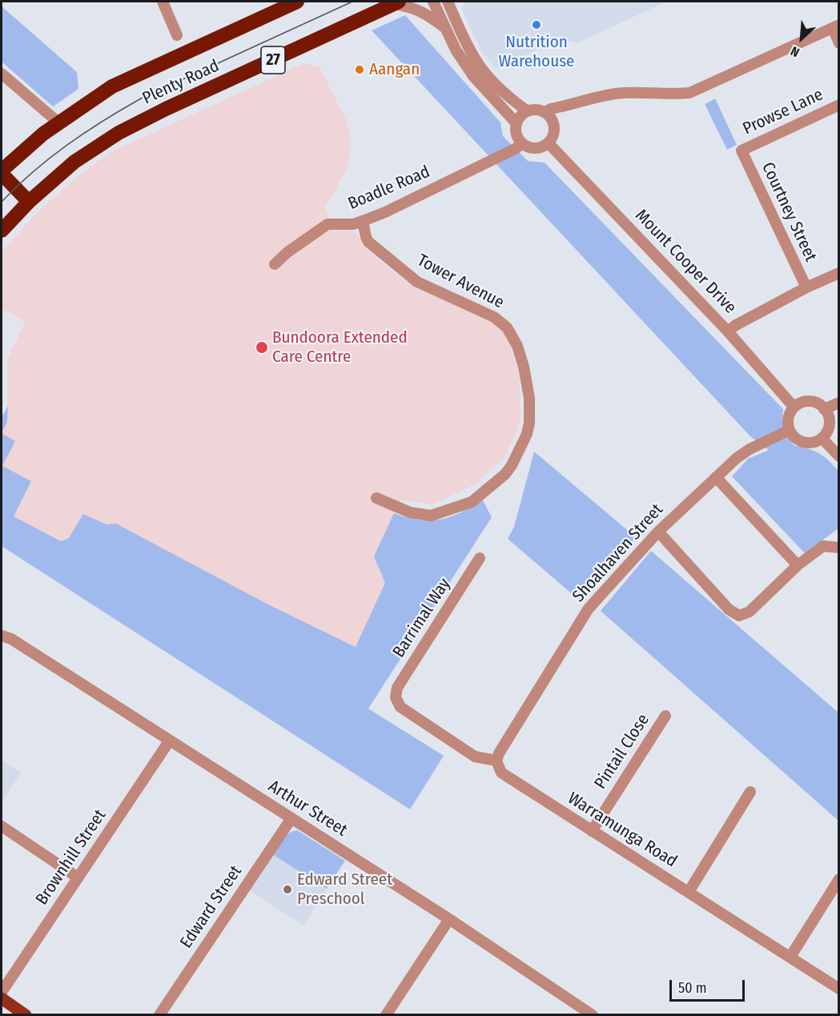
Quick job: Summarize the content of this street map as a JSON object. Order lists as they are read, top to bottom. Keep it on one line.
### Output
{"streets":{"highway":["27","Plenty Road"],"street":["Prowse Lane","Boadle Road","Courtney Street","Mount Cooper Drive","Tower Avenue","Shoalhaven Street","Barrimal Way","Pintail Close","Arthur Street","Warramunga Road","Brownhill Street","Edward Street"]},"crossings":[["Prowse Lane","Courtney Street"],["Boadle Road","Mount Cooper Drive"],["Boadle Road","Tower Avenue"],["Mount Cooper Drive","Shoalhaven Street"],["Shoalhaven Street","Barrimal Way"],["Shoalhaven Street","Warramunga Road"],["Barrimal Way","Warramunga Road"],["Pintail Close","Warramunga Road"],["Arthur Street","Brownhill Street"],["Arthur Street","Edward Street"]],"places":["Nutrition Warehouse","Aangan","Bundoora Extended Care Centre","Edward Street Preschool"],"scale_bar":"50 m","north":"bottom left"}
